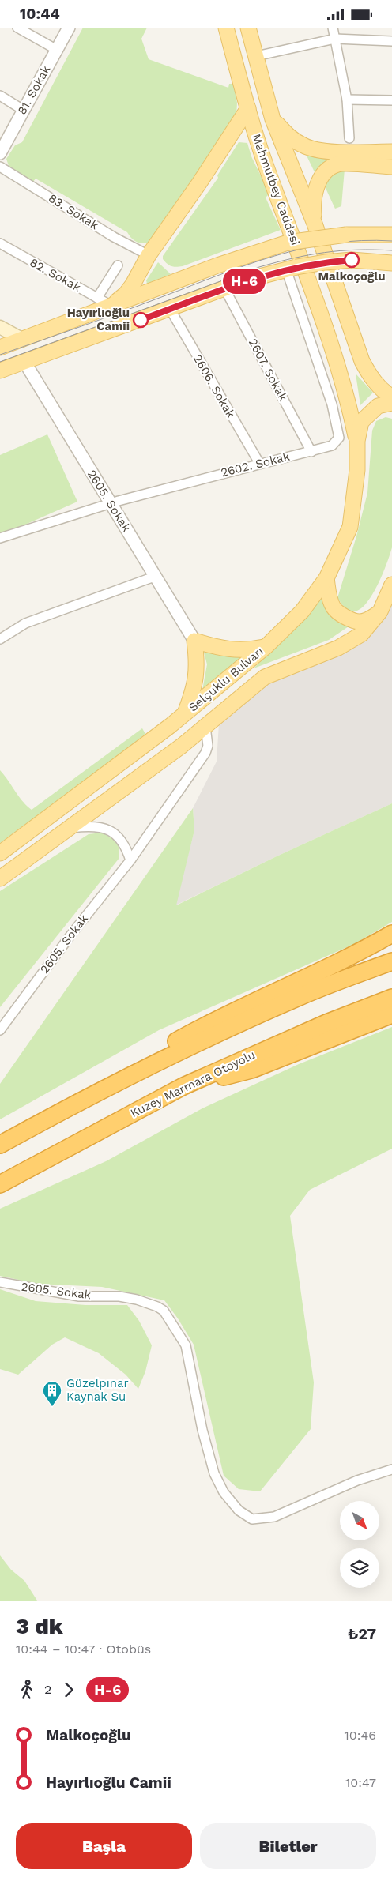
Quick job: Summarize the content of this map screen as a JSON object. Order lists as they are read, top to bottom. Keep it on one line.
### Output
{"streets":{"highway":["Kuzey Marmara Otoyolu"],"main road":["Mahmutbey Caddesi","Selçuklu Bulvarı"],"street":["81. Sokak","83. Sokak","82. Sokak","2607. Sokak","2606. Sokak","2602. Sokak","2605. Sokak"]},"crossings":[["Mahmutbey Caddesi","Selçuklu Bulvarı"],["2607. Sokak","2602. Sokak"],["2606. Sokak","2602. Sokak"],["2602. Sokak","2605. Sokak"],["2605. Sokak","Selçuklu Bulvarı"]],"places":{"other":["Malkoçoğlu","Hayırlıoğlu Camii"],"building":["Güzelpınar Kaynak Su"]},"lines":["bus line H-6"],"north":"bottom right","page":{"status":"10:44","on_map":"H-6","heading":["3 dk","10:44 – 10:47 · Otobüs","₺27"],"legs":["2","H-6"],"list":[{"name":"Malkoçoğlu","value":"10:46"},{"name":"Hayırlıoğlu Camii","value":"10:47"}],"buttons":["Başla","Biletler"]}}
